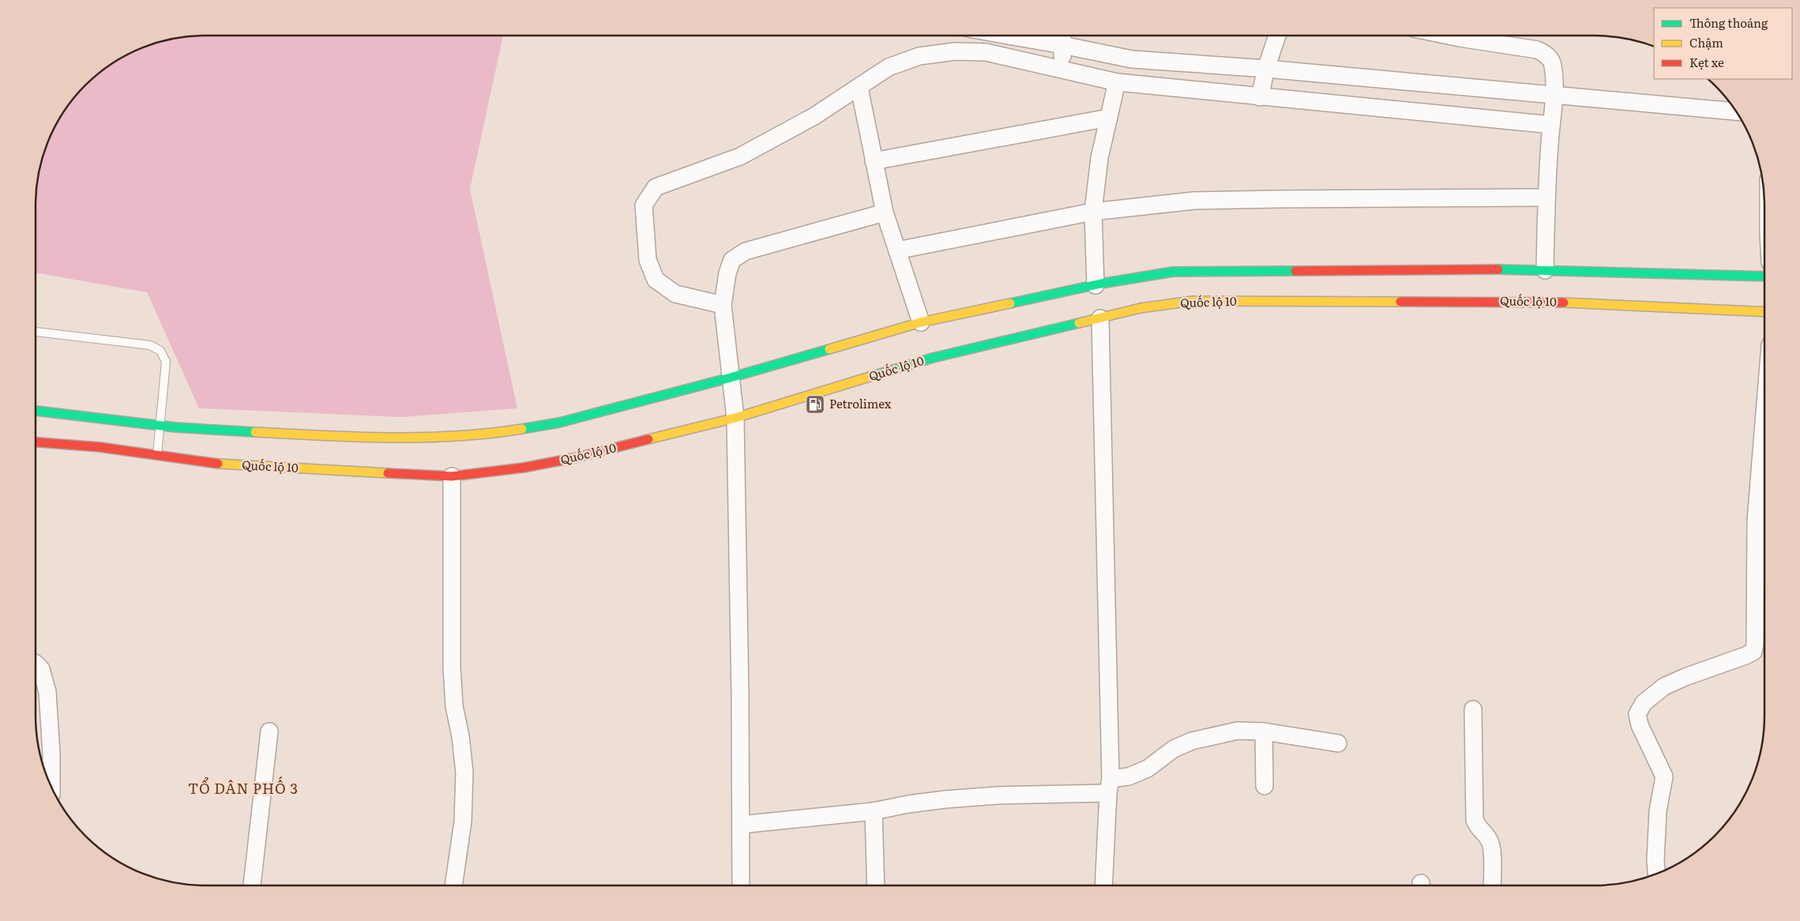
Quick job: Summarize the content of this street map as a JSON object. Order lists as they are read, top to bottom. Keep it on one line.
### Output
{"streets":{"highway":["Quốc lộ 10"]},"districts":["TỔ DÂN PHỐ 3"],"places":{"fuel station":["Petrolimex"]},"legend":["Thông thoáng","Chậm","Kẹt xe"]}
